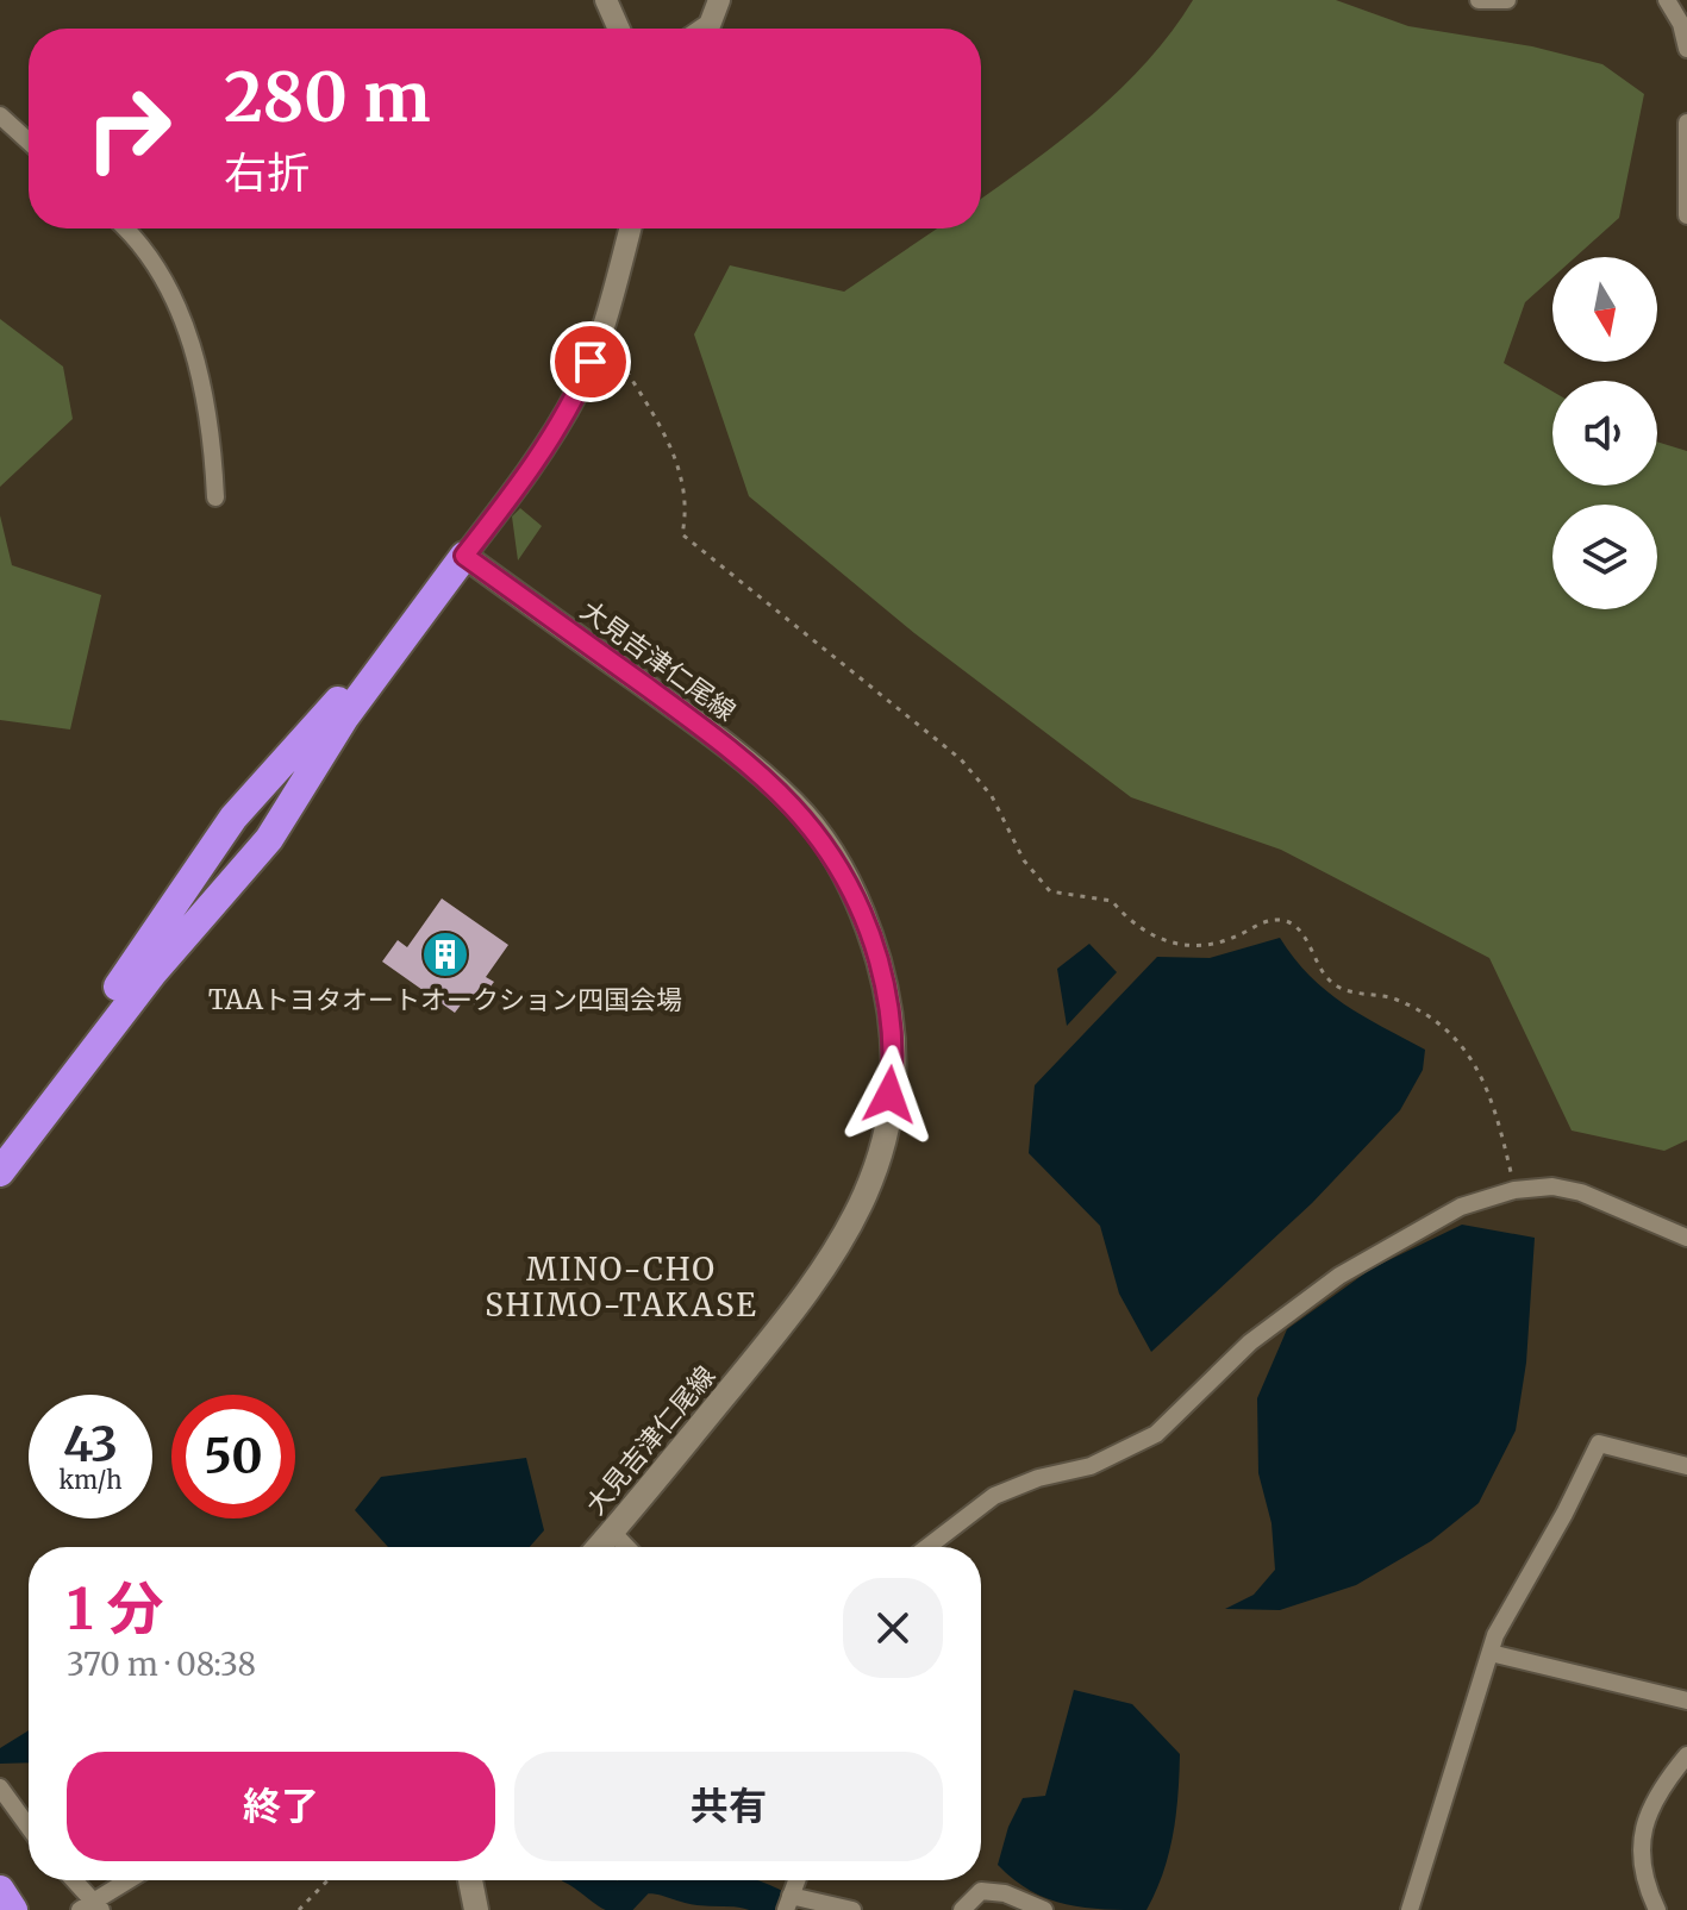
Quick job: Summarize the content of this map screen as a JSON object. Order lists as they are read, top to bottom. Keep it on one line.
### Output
{"streets":{"main road":["大見吉津仁尾線"]},"districts":["MINO-CHO SHIMO-TAKASE"],"places":{"building":["TAAトヨタオートオークション四国会場"]},"north":"bottom","page":{"turn":["280 m","右折"],"speed":"43 km/h","limit":"50","heading":["1 分","370 m · 08:38"],"buttons":["終了","共有"]}}
